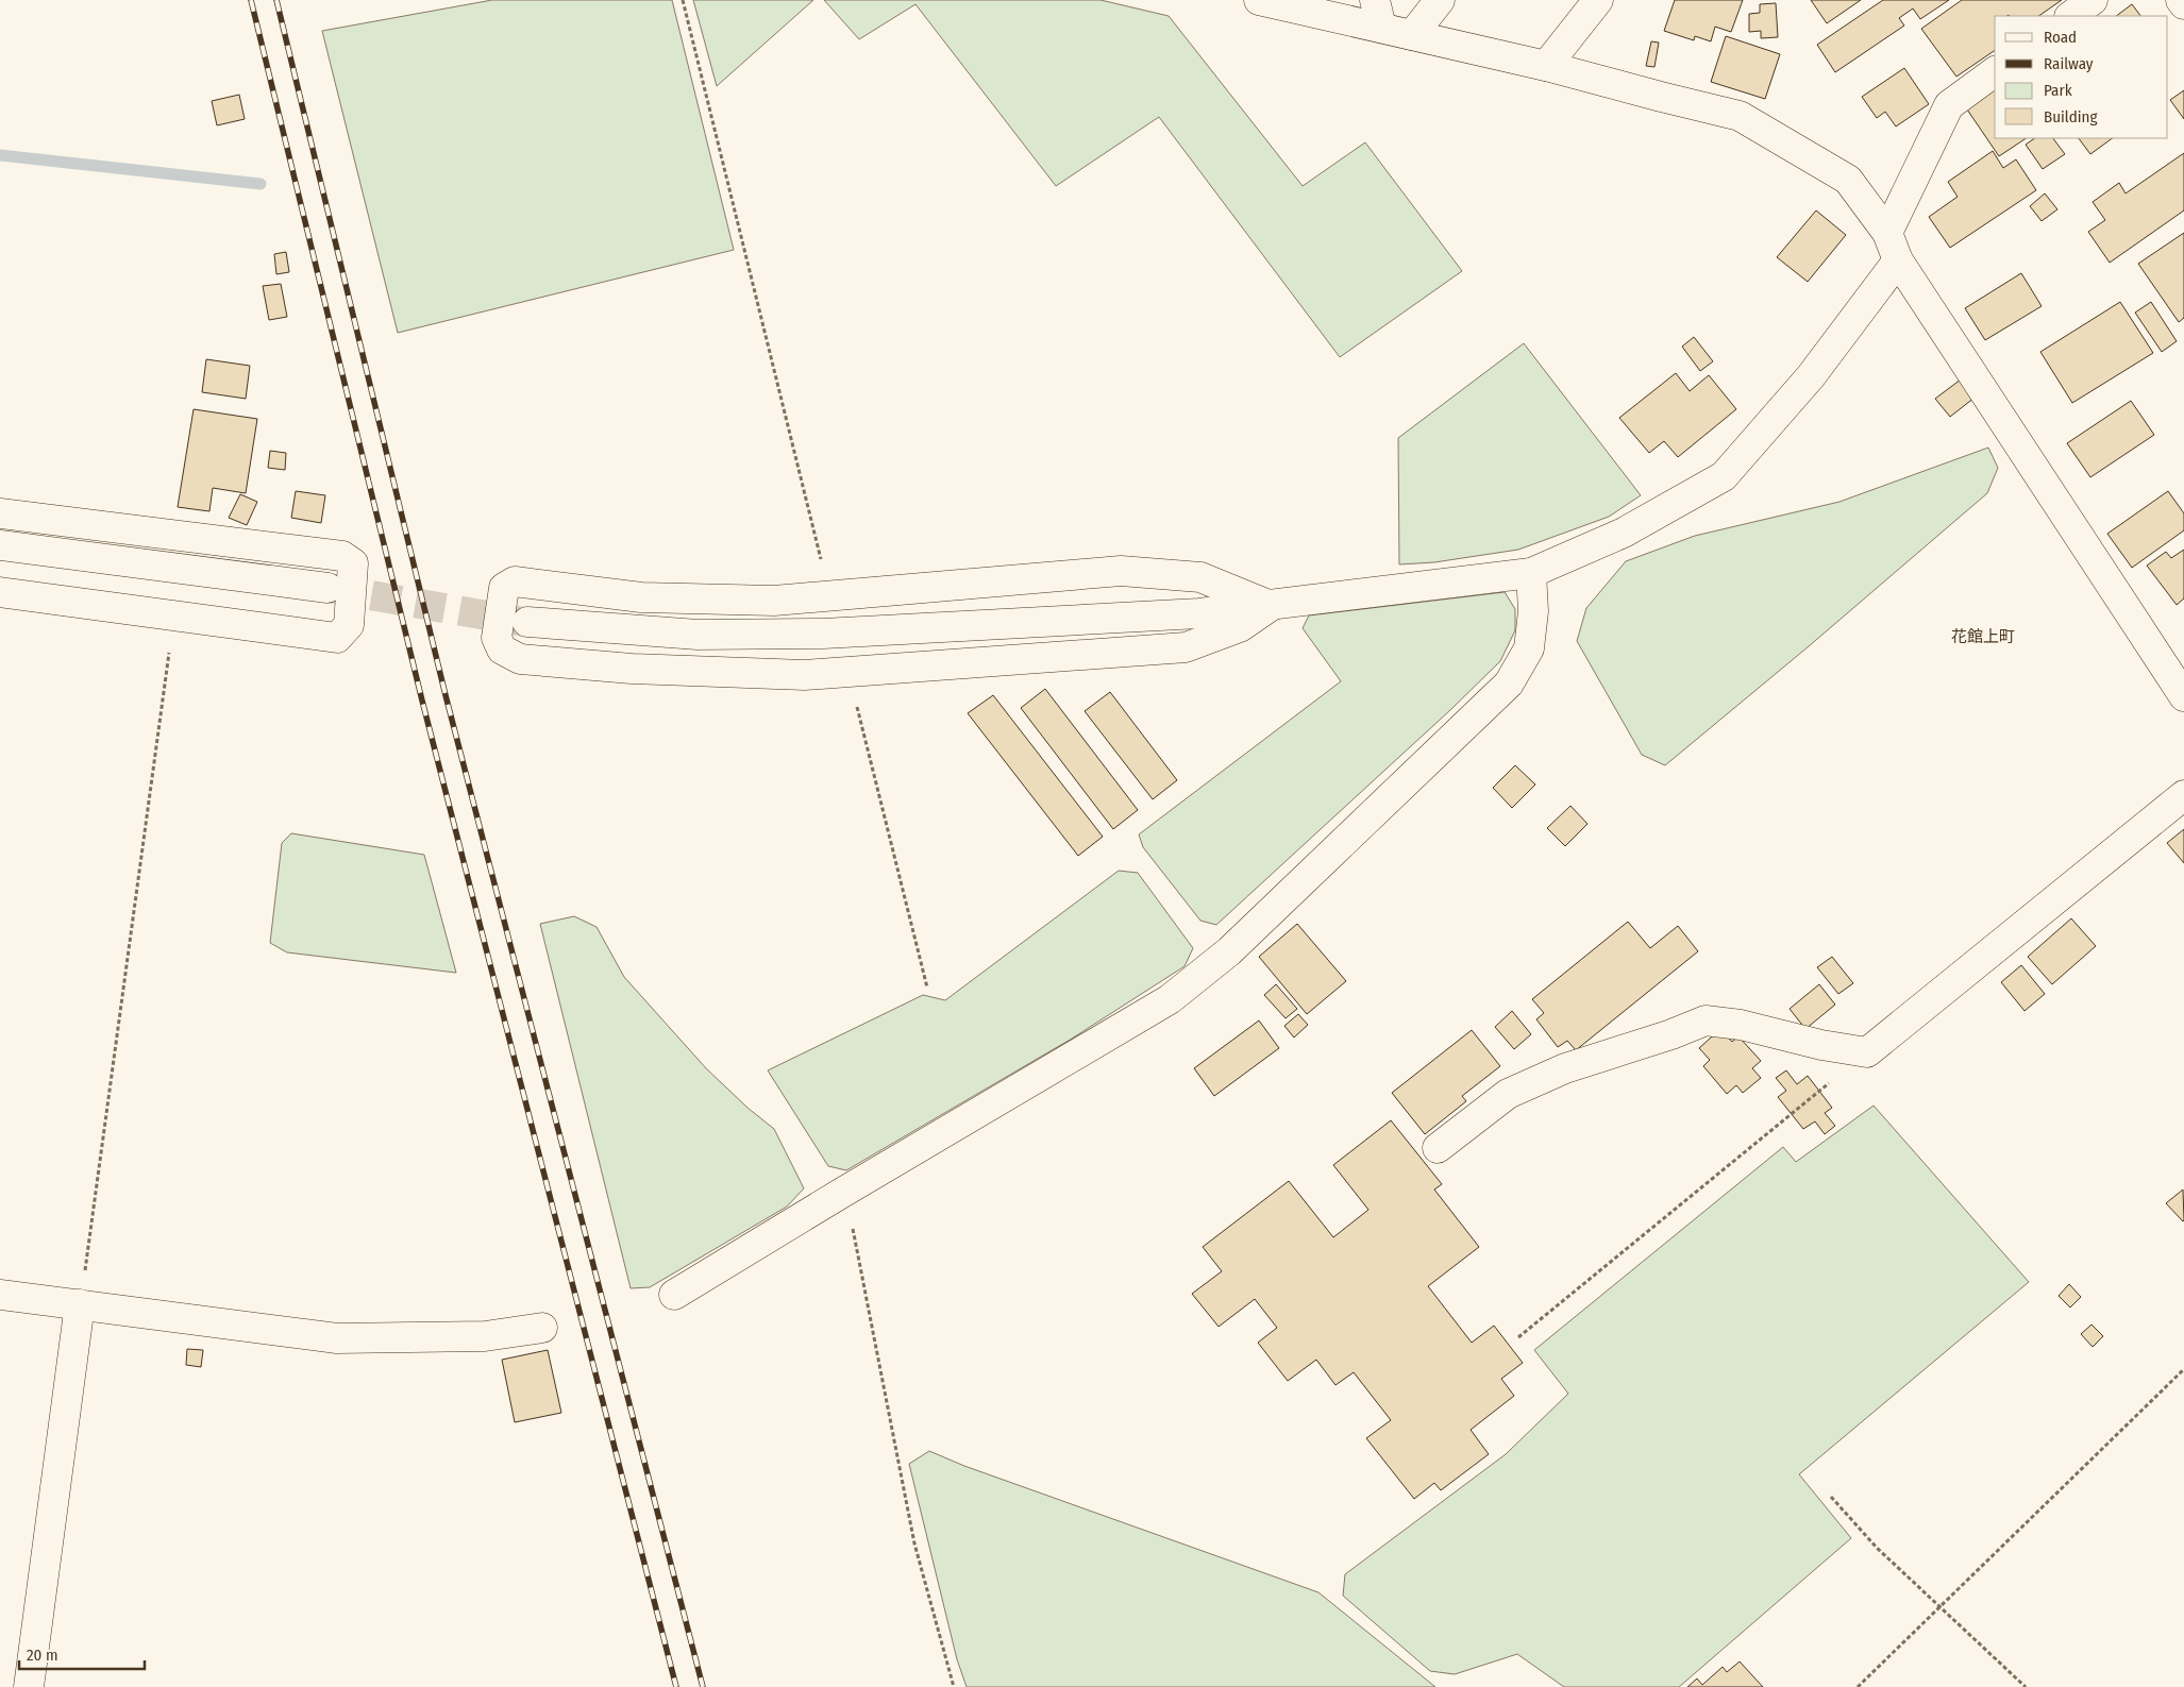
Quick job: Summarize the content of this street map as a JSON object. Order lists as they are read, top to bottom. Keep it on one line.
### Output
{"districts":["花館上町"],"legend":["Road","Railway","Park","Building"],"scale_bar":"20 m"}
